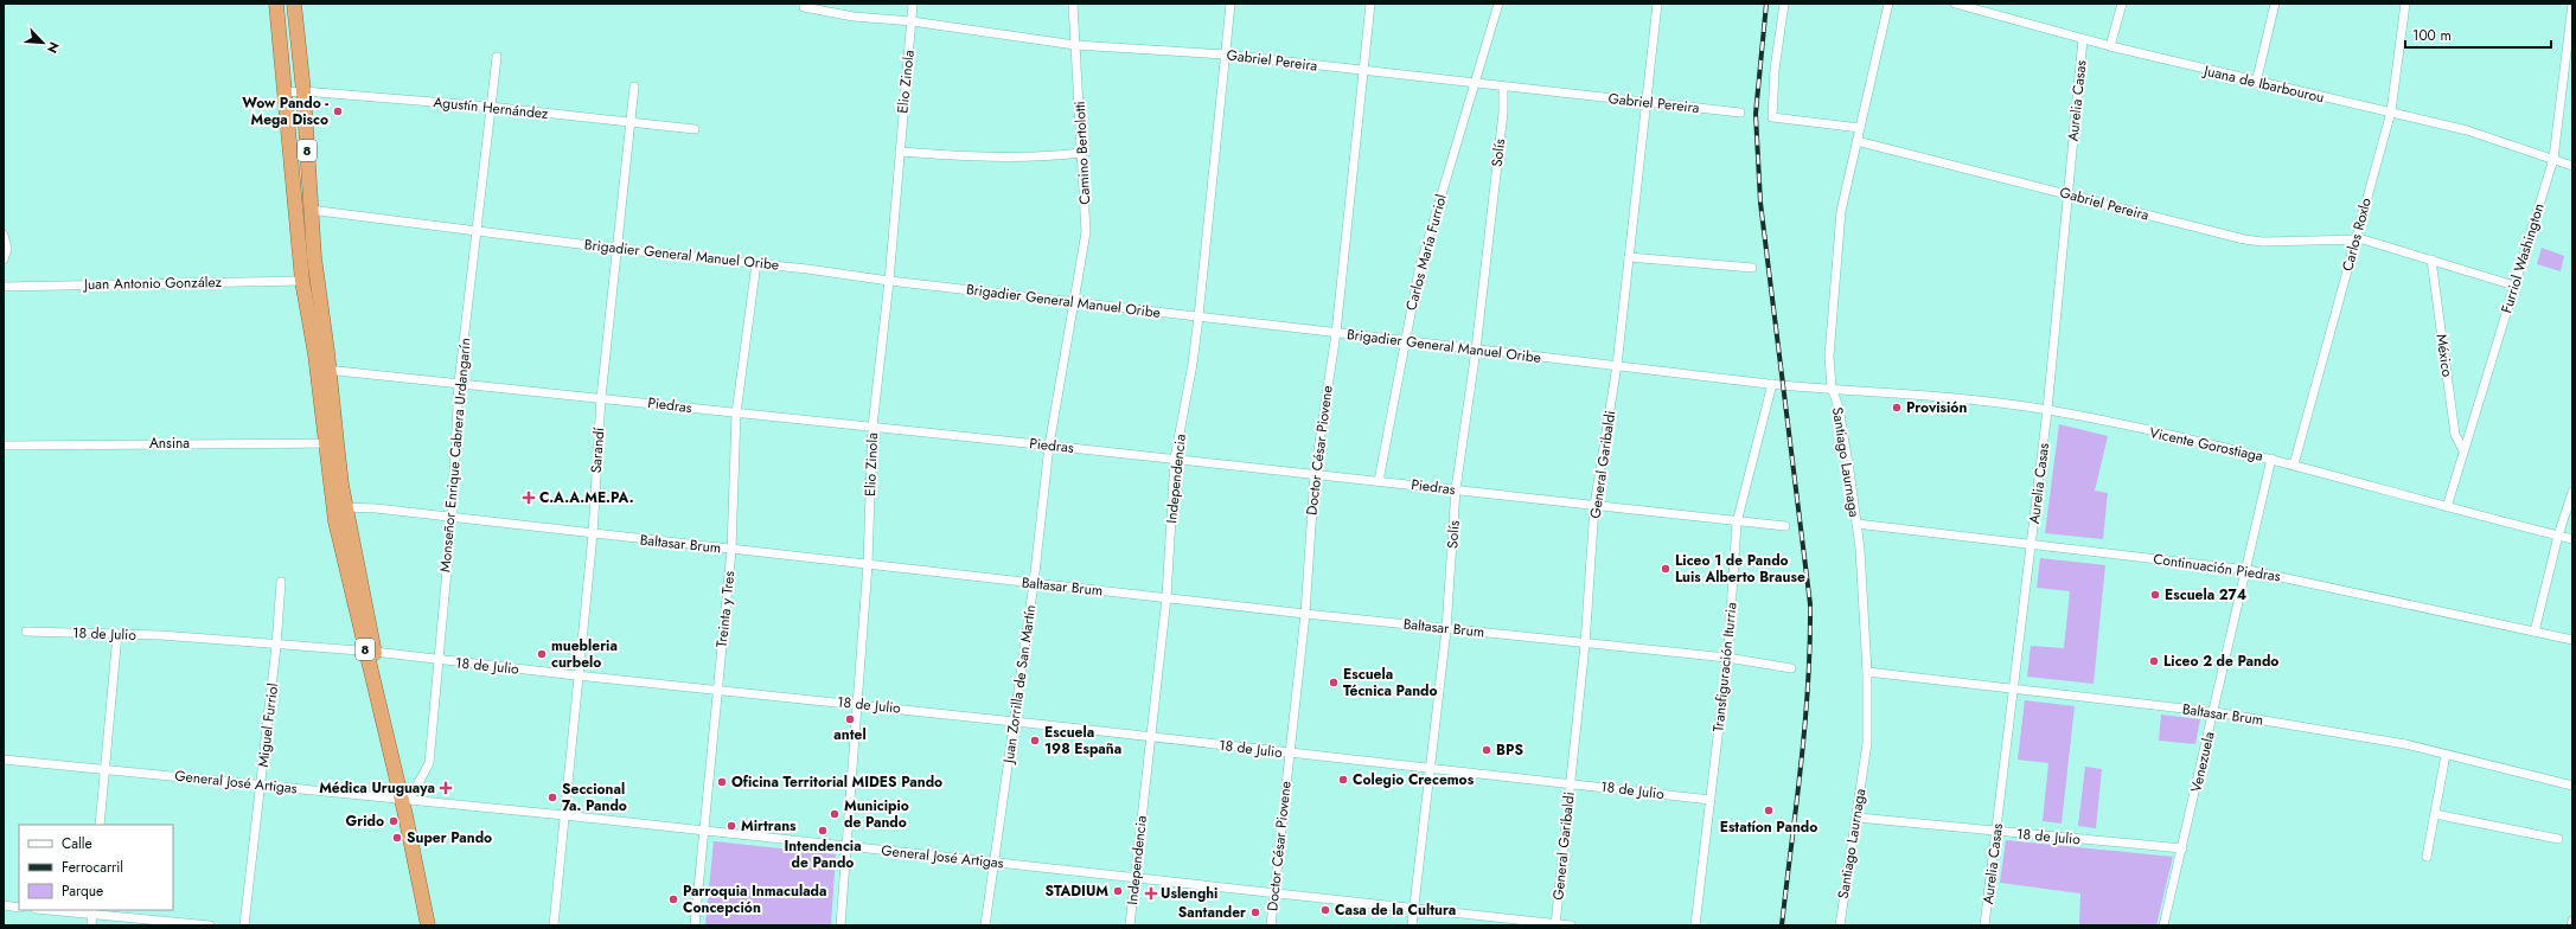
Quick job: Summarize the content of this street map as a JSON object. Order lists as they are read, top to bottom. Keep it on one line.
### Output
{"streets":{"highway":["8"],"street":["Gabriel Pereira","Elio Zinola","Juana de Ibarbourou","Aurelia Casas","Agustín Hernández","Camino Bertolotti","Solís","Carlos Roxlo","Carlos María Furriol","Brigadier General Manuel Oribe","Furriol Washington","Juan Antonio González","México","Piedras","Ansina","Vicente Gorostiaga","Sarandí","Doctor César Piovene","Monseñor Enrique Cabrera Urdangarín","Santiago Laurnaga","General Garibaldi","Independencia","Baltasar Brum","Continuación Piedras","Treinta y Tres","18 de Julio","Transfiguración Iturria","Juan Zorrilla de San Martín","Miguel Furriol","Venezuela","General José Artigas"]},"crossings":[["Gabriel Pereira","Elio Zinola"],["Gabriel Pereira","Aurelia Casas"],["Gabriel Pereira","Camino Bertolotti"],["Gabriel Pereira","Solís"],["Gabriel Pereira","Carlos Roxlo"],["Gabriel Pereira","Carlos María Furriol"],["Gabriel Pereira","Furriol Washington"],["Gabriel Pereira","México"],["Gabriel Pereira","Doctor César Piovene"],["Gabriel Pereira","Santiago Laurnaga"],["Gabriel Pereira","General Garibaldi"],["Gabriel Pereira","Independencia"],["Elio Zinola","Brigadier General Manuel Oribe"],["Elio Zinola","Piedras"],["Elio Zinola","Baltasar Brum"],["Elio Zinola","18 de Julio"],["Elio Zinola","General José Artigas"],["Juana de Ibarbourou","Aurelia Casas"],["Juana de Ibarbourou","Carlos Roxlo"],["Juana de Ibarbourou","Furriol Washington"],["Aurelia Casas","Vicente Gorostiaga"],["Aurelia Casas","Baltasar Brum"],["Aurelia Casas","Continuación Piedras"],["Aurelia Casas","18 de Julio"],["Agustín Hernández","8"],["Agustín Hernández","Sarandí"],["Agustín Hernández","Monseñor Enrique Cabrera Urdangarín"],["8","Brigadier General Manuel Oribe"],["8","Juan Antonio González"],["8","Piedras"],["8","Ansina"],["8","Monseñor Enrique Cabrera Urdangarín"],["8","Baltasar Brum"],["8","18 de Julio"],["8","General José Artigas"],["Camino Bertolotti","Brigadier General Manuel Oribe"],["Camino Bertolotti","Juan Zorrilla de San Martín"],["Solís","Brigadier General Manuel Oribe"],["Solís","Piedras"],["Solís","Baltasar Brum"],["Solís","18 de Julio"],["Solís","General José Artigas"],["Carlos Roxlo","Vicente Gorostiaga"],["Carlos María Furriol","Brigadier General Manuel Oribe"],["Carlos María Furriol","Piedras"],["Brigadier General Manuel Oribe","Vicente Gorostiaga"],["Brigadier General Manuel Oribe","Sarandí"],["Brigadier General Manuel Oribe","Doctor César Piovene"],["Brigadier General Manuel Oribe","Monseñor Enrique Cabrera Urdangarín"],["Brigadier General Manuel Oribe","Santiago Laurnaga"],["Brigadier General Manuel Oribe","General Garibaldi"],["Brigadier General Manuel Oribe","Independencia"],["Brigadier General Manuel Oribe","Treinta y Tres"],["Brigadier General Manuel Oribe","Transfiguración Iturria"],["Brigadier General Manuel Oribe","Juan Zorrilla de San Martín"],["Furriol Washington","México"],["Furriol Washington","Vicente Gorostiaga"],["Piedras","Sarandí"],["Piedras","Doctor César Piovene"],["Piedras","Monseñor Enrique Cabrera Urdangarín"],["Piedras","General Garibaldi"],["Piedras","Independencia"],["Piedras","Treinta y Tres"],["Piedras","Transfiguración Iturria"],["Piedras","Juan Zorrilla de San Martín"],["Vicente Gorostiaga","Santiago Laurnaga"],["Vicente Gorostiaga","Venezuela"],["Sarandí","Baltasar Brum"],["Sarandí","18 de Julio"],["Sarandí","General José Artigas"],["Doctor César Piovene","Baltasar Brum"],["Doctor César Piovene","18 de Julio"],["Doctor César Piovene","General José Artigas"],["Monseñor Enrique Cabrera Urdangarín","Baltasar Brum"],["Monseñor Enrique Cabrera Urdangarín","18 de Julio"],["Monseñor Enrique Cabrera Urdangarín","General José Artigas"],["Santiago Laurnaga","Baltasar Brum"],["Santiago Laurnaga","Continuación Piedras"],["Santiago Laurnaga","18 de Julio"],["General Garibaldi","Baltasar Brum"],["General Garibaldi","18 de Julio"],["General Garibaldi","General José Artigas"],["Independencia","Baltasar Brum"],["Independencia","18 de Julio"],["Independencia","General José Artigas"],["Baltasar Brum","Treinta y Tres"],["Baltasar Brum","Transfiguración Iturria"],["Baltasar Brum","Juan Zorrilla de San Martín"],["Baltasar Brum","Venezuela"],["Continuación Piedras","Venezuela"],["Treinta y Tres","18 de Julio"],["Treinta y Tres","General José Artigas"],["18 de Julio","Transfiguración Iturria"],["18 de Julio","Juan Zorrilla de San Martín"],["18 de Julio","Miguel Furriol"],["18 de Julio","Venezuela"],["Juan Zorrilla de San Martín","General José Artigas"],["Miguel Furriol","General José Artigas"]],"places":{"other":["Wow Pando - Mega Disco","Provisión","Liceo 1 de Pando Luis Alberto Brause","Escuela 274","muebleria curbelo","Liceo 2 de Pando","Escuela Técnica Pando","antel","Escuela 198 España","BPS","Colegio Crecemos","Oficina Territorial MIDES Pando","Seccional 7a. Pando","Estatíon Pando","Municipio de Pando","Grido","Mirtrans","Intendencia de Pando","Super Pando","STADIUM","Parroquia Inmaculada Concepción","Casa de la Cultura","Santander"],"health":["C.A.A.ME.PA.","Médica Uruguaya","Uslenghi"]},"legend":["Calle","Ferrocarril","Parque"],"scale_bar":"100 m","north":"bottom right"}
